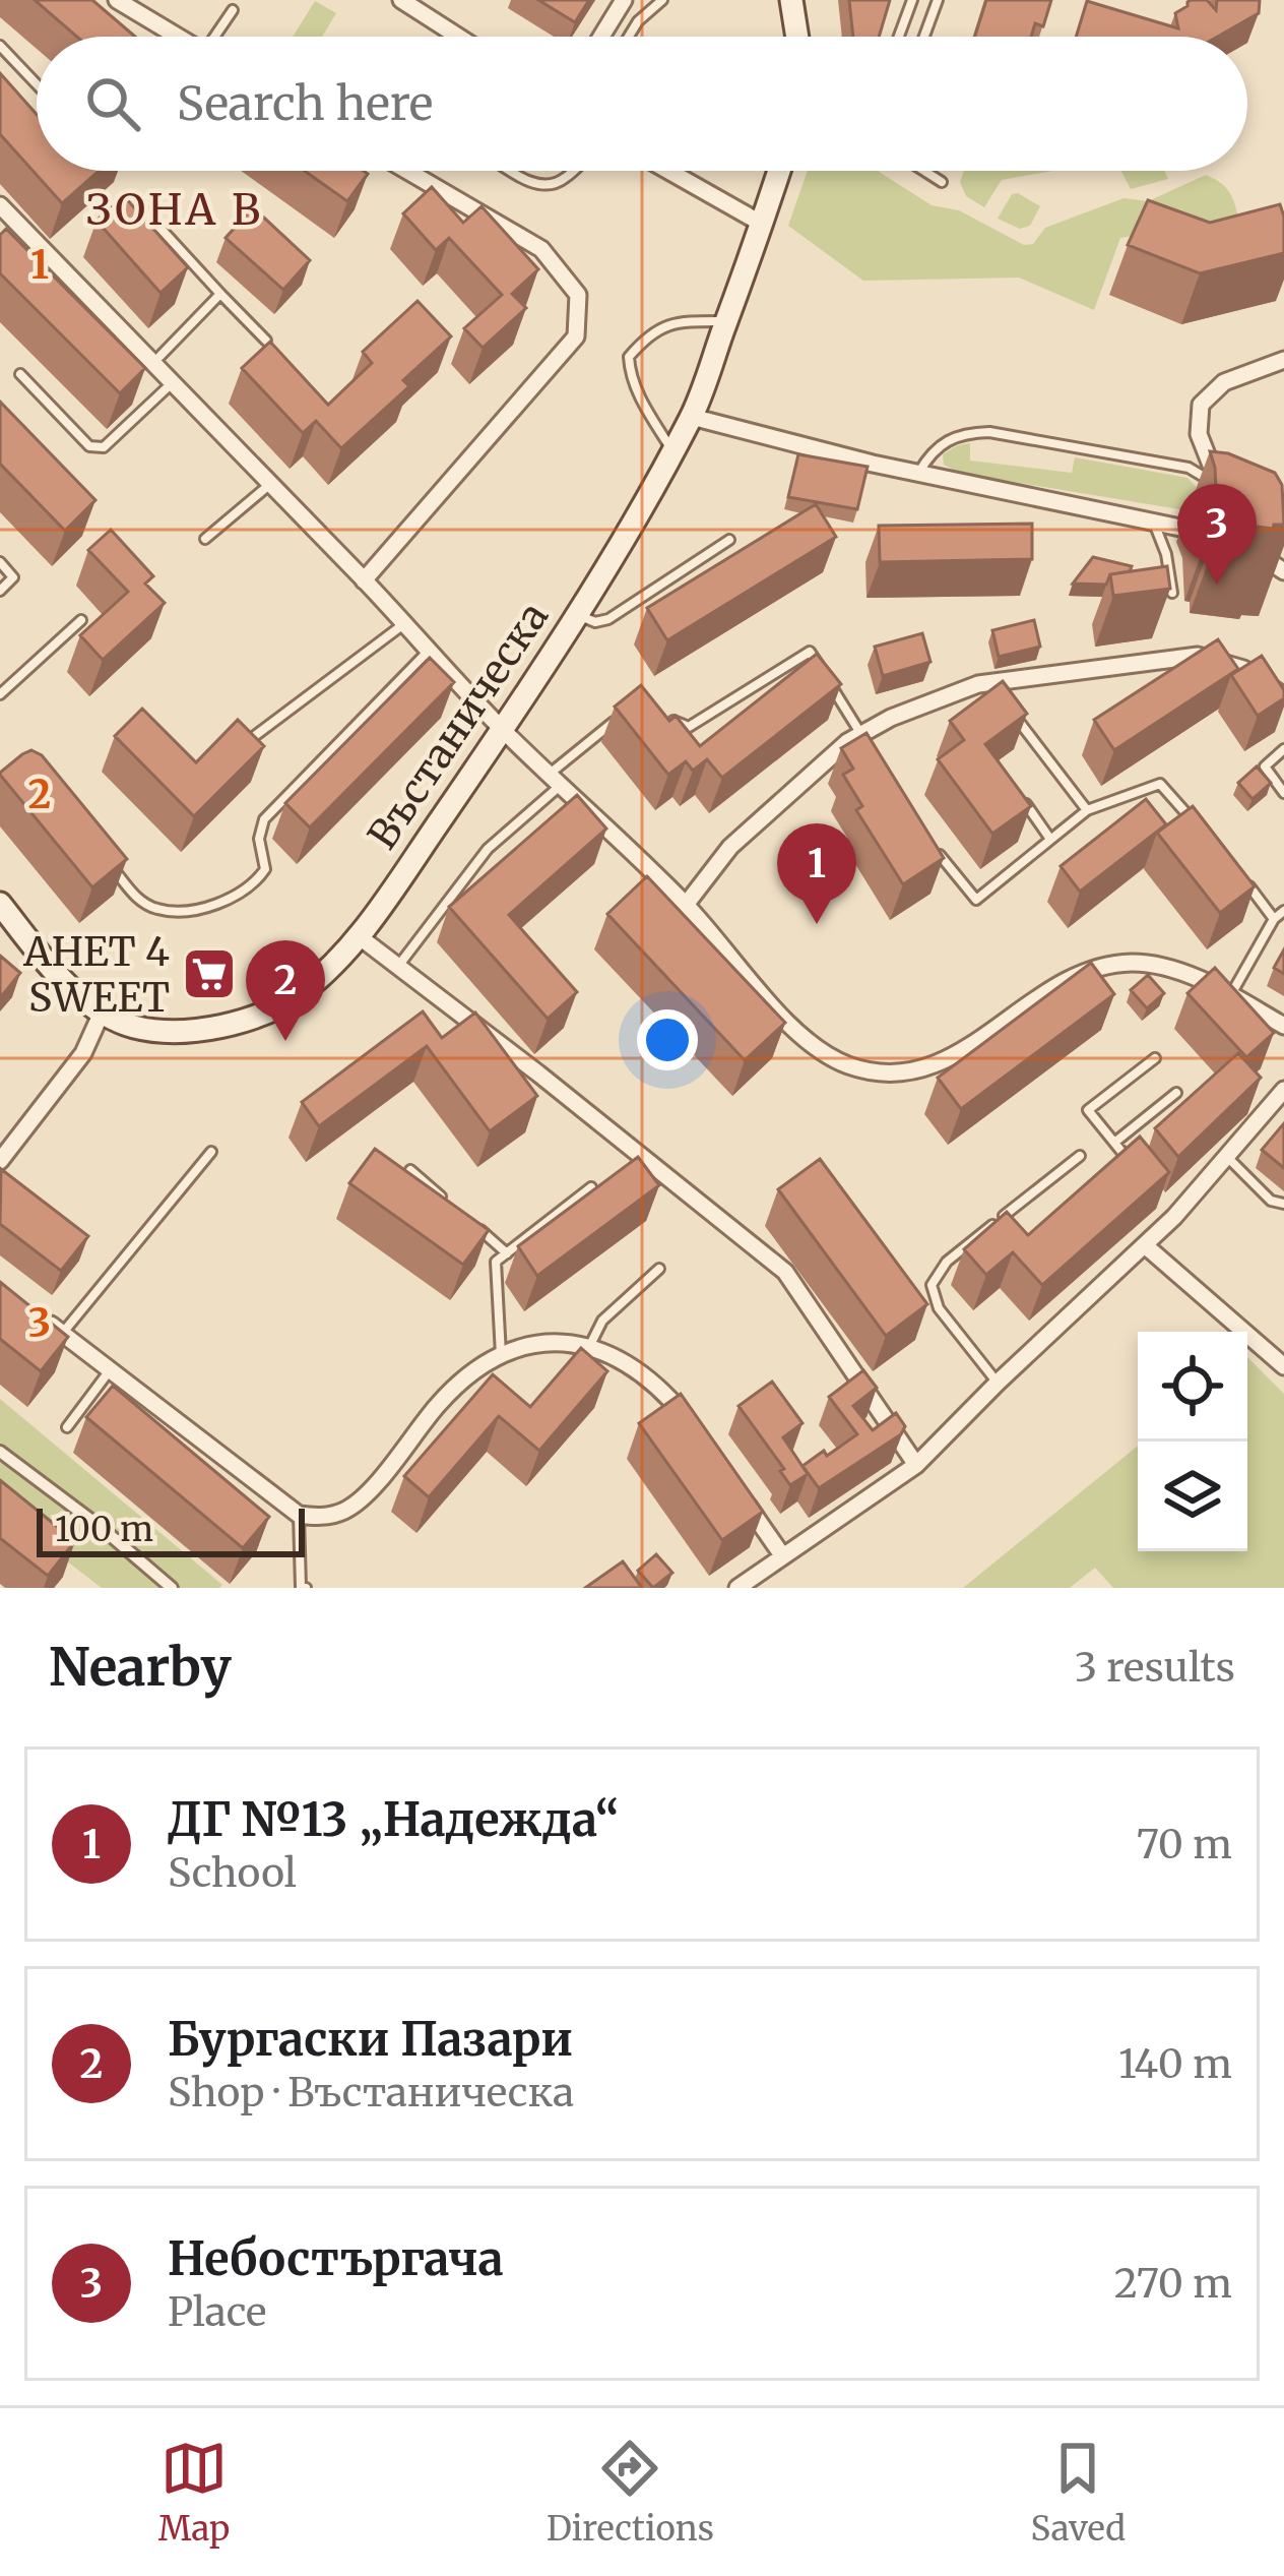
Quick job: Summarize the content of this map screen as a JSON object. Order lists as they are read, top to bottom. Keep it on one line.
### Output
{"streets":{"main road":["Въстаническа"]},"districts":["ЗОНА В"],"places":{"supermarket":["АНЕТ 4 SWEET"]},"scale_bar":"100 m","page":{"search":"Search here","pins":["3","1","2"],"scale":"100 m","heading":["Nearby","3 results"],"list":[{"mark":"1","name":"ДГ №13 „Надежда“","note":"School","value":"70 m"},{"mark":"2","name":"Бургаски Пазари","note":"Shop · Въстаническа","value":"140 m"},{"mark":"3","name":"Небостъргача","note":"Place","value":"270 m"}],"nav":["Map","Directions","Saved"]},"grid":{"rows":["1","2","3"]}}
